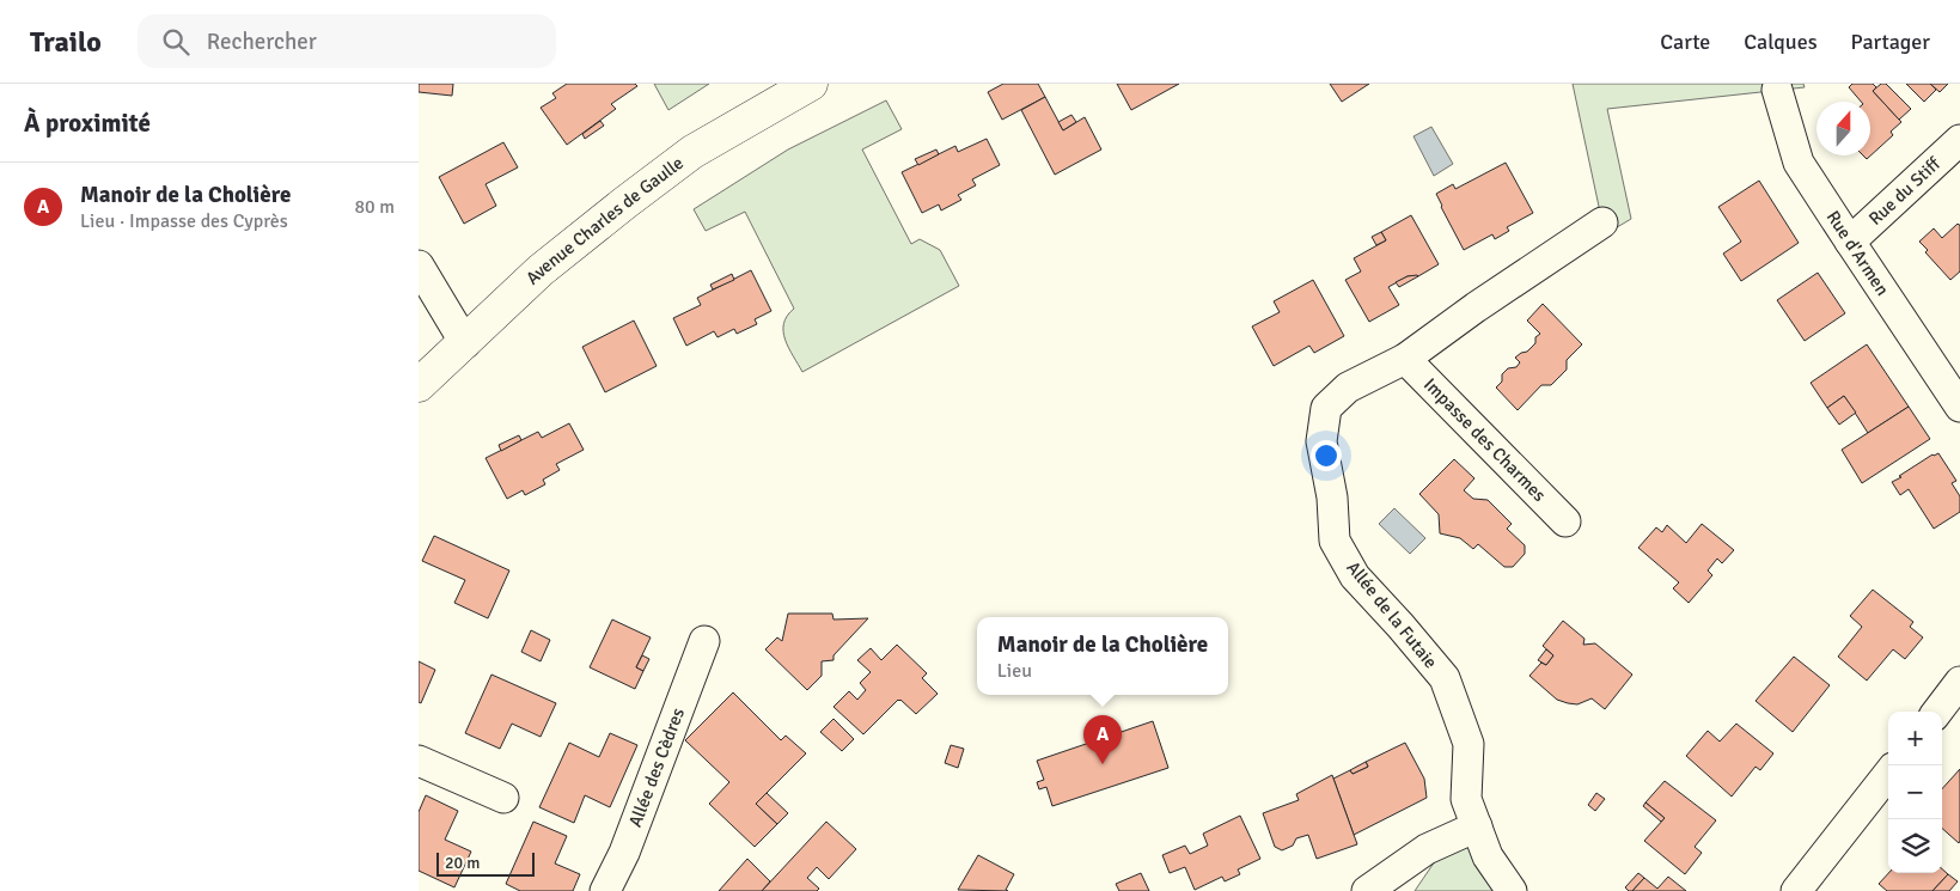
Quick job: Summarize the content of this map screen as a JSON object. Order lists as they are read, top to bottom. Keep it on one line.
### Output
{"streets":{"street":["Rue du Stiff","Avenue Charles de Gaulle","Rue d'Armen","Impasse des Charmes","Allée de la Futaie","Allée des Cèdres"]},"crossings":[["Rue du Stiff","Rue d'Armen"],["Impasse des Charmes","Allée de la Futaie"]],"scale_bar":"20 m","north":"top","page":{"header":"Trailo","search":"Rechercher","nav":["Carte","Calques","Partager"],"heading":"À proximité","list":[{"mark":"A","name":"Manoir de la Cholière","note":"Lieu · Impasse des Cyprès","value":"80 m"}],"popup":["Manoir de la Cholière","Lieu"],"map_buttons":["+","−"],"pins":"A","scale":"20 m"}}
